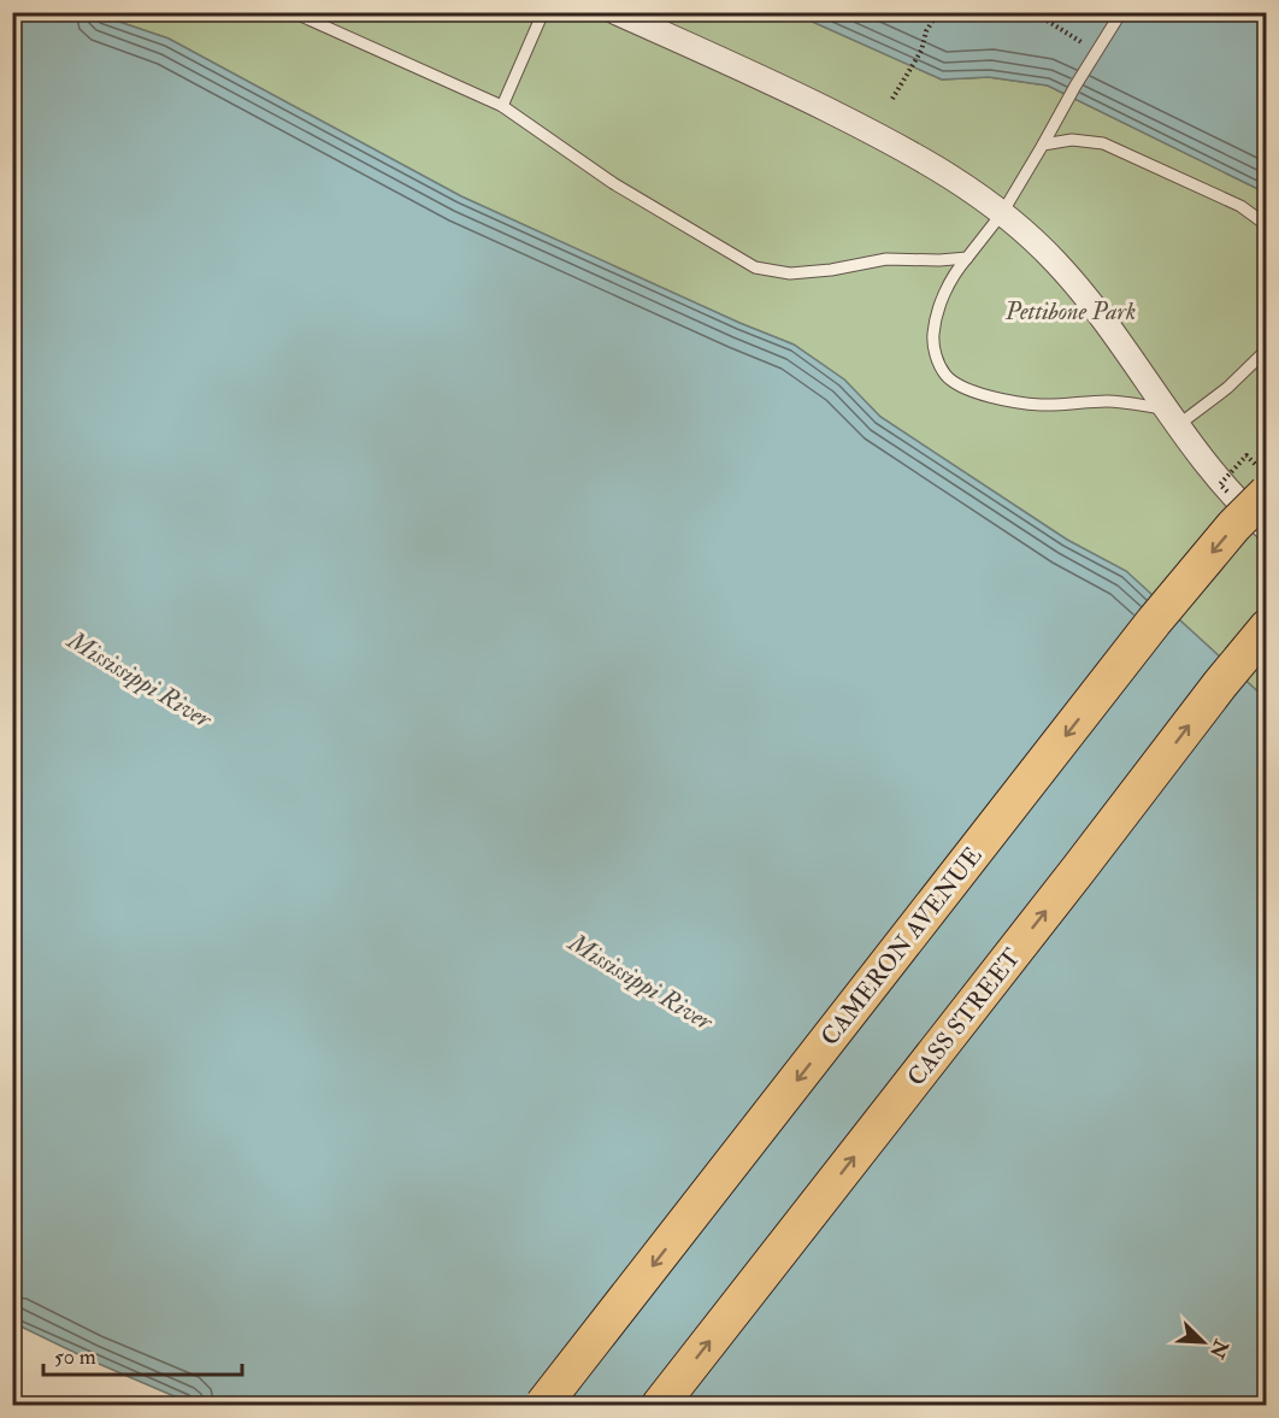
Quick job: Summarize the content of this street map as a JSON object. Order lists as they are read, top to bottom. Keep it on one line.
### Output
{"streets":{"main road":["CAMERON AVENUE","CASS STREET"]},"one_way":["CAMERON AVENUE","CASS STREET"],"water":["Mississippi River"],"parks":["Pettibone Park"],"scale_bar":"50 m","north":"bottom right"}
